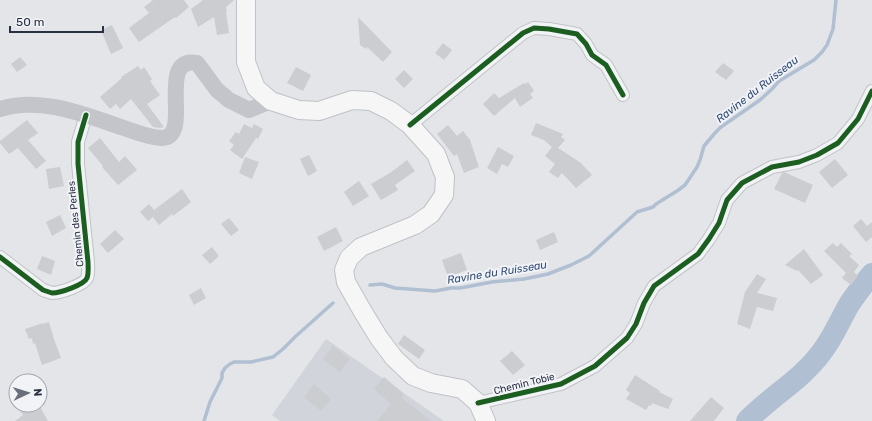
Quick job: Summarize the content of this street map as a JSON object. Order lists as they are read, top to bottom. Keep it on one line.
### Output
{"streets":{"street":["Chemin des Perles","Chemin Tobie"]},"water":["Ravine du Ruisseau"],"scale_bar":"50 m","north":"right"}
